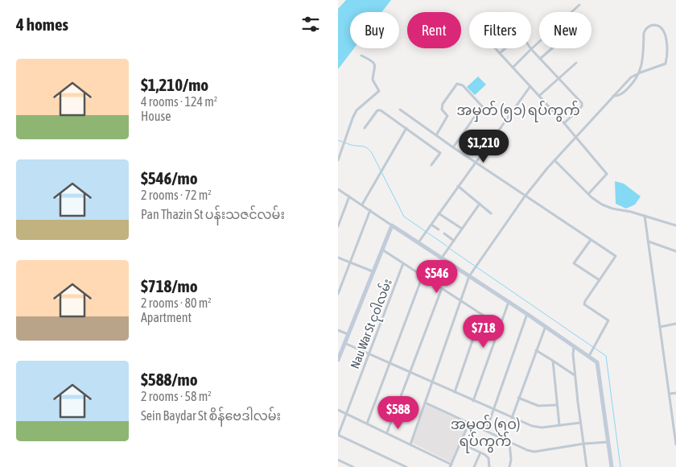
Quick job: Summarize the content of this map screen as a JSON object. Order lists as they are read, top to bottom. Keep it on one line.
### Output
{"streets":{"street":["Nau War St ငုဝါလမ်း"]},"districts":["အမှတ် (၅၁) ရပ်ကွက်","အမှတ် (၅၀) ရပ်ကွက်"],"page":{"heading":"4 homes","chip":["Buy","Rent","Filters","New"],"list":[{"name":"$1,210/mo","note":"4 rooms · 124 m² · House"},{"name":"$546/mo","note":"2 rooms · 72 m² · Pan Thazin St ပန်းသဇင်လမ်း"},{"name":"$718/mo","note":"2 rooms · 80 m² · Apartment"},{"name":"$588/mo","note":"2 rooms · 58 m² · Sein Baydar St စိန်ဗေဒါလမ်း"}],"price":["$1,210","$546","$718","$588"]}}
